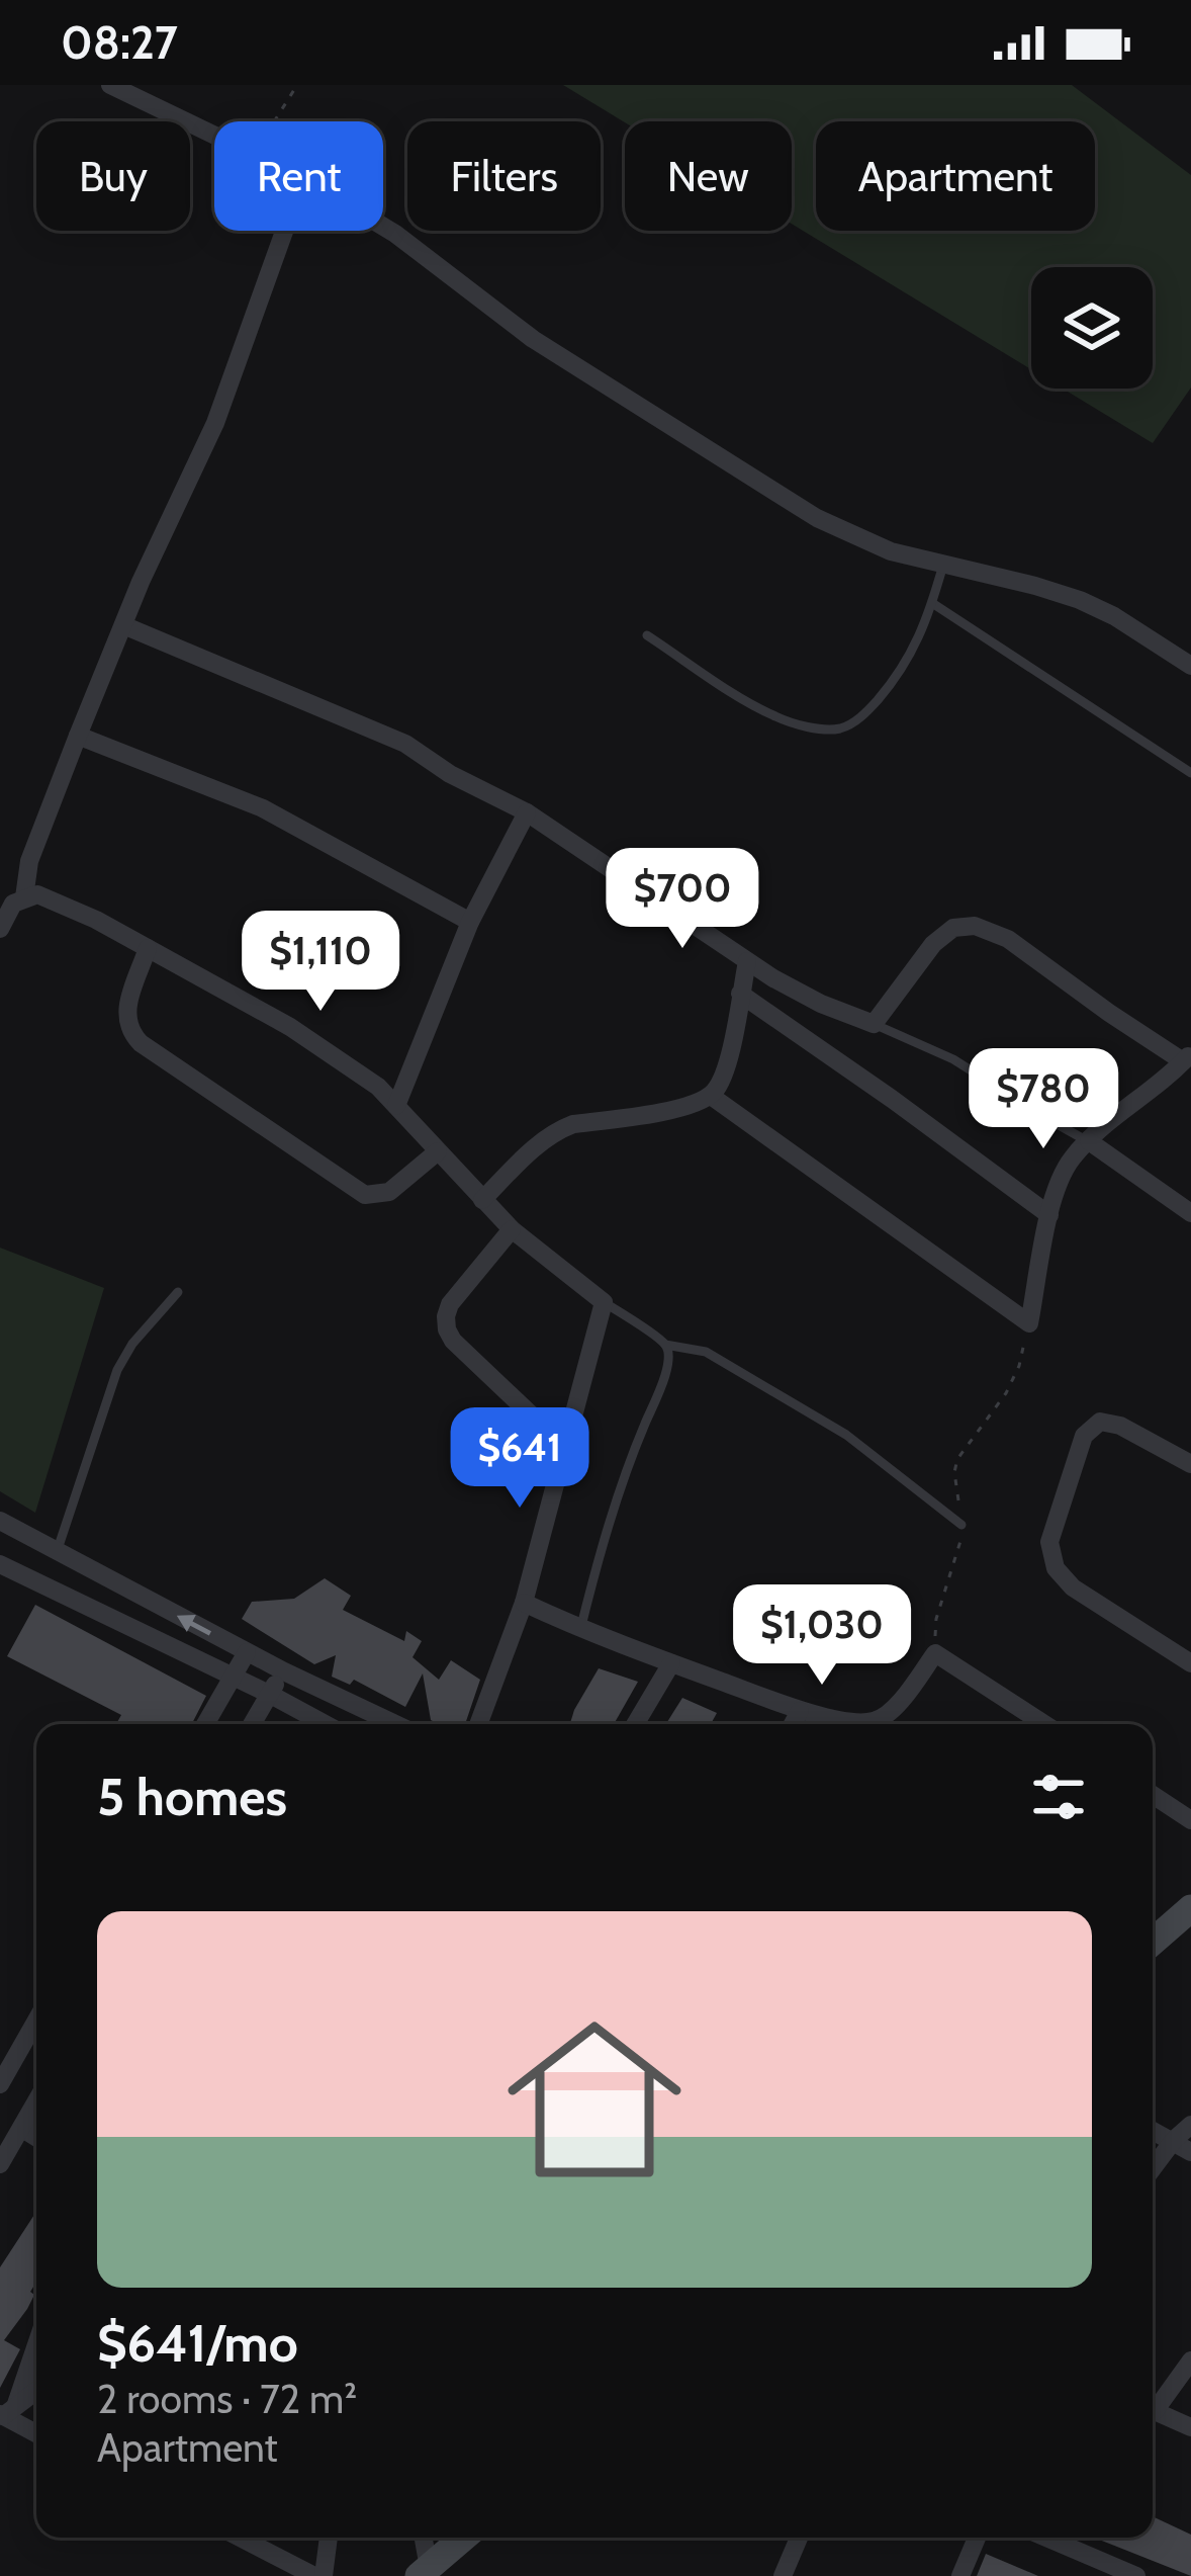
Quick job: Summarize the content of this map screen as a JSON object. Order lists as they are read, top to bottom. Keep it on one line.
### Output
{"page":{"status":"08:27","chip":["Buy","Rent","Filters","New","Apartment"],"price":["$700","$1,110","$780","$641","$1,030"],"heading":"5 homes","list":[{"name":"$641/mo","note":"2 rooms · 72 m² · Apartment"}]}}
